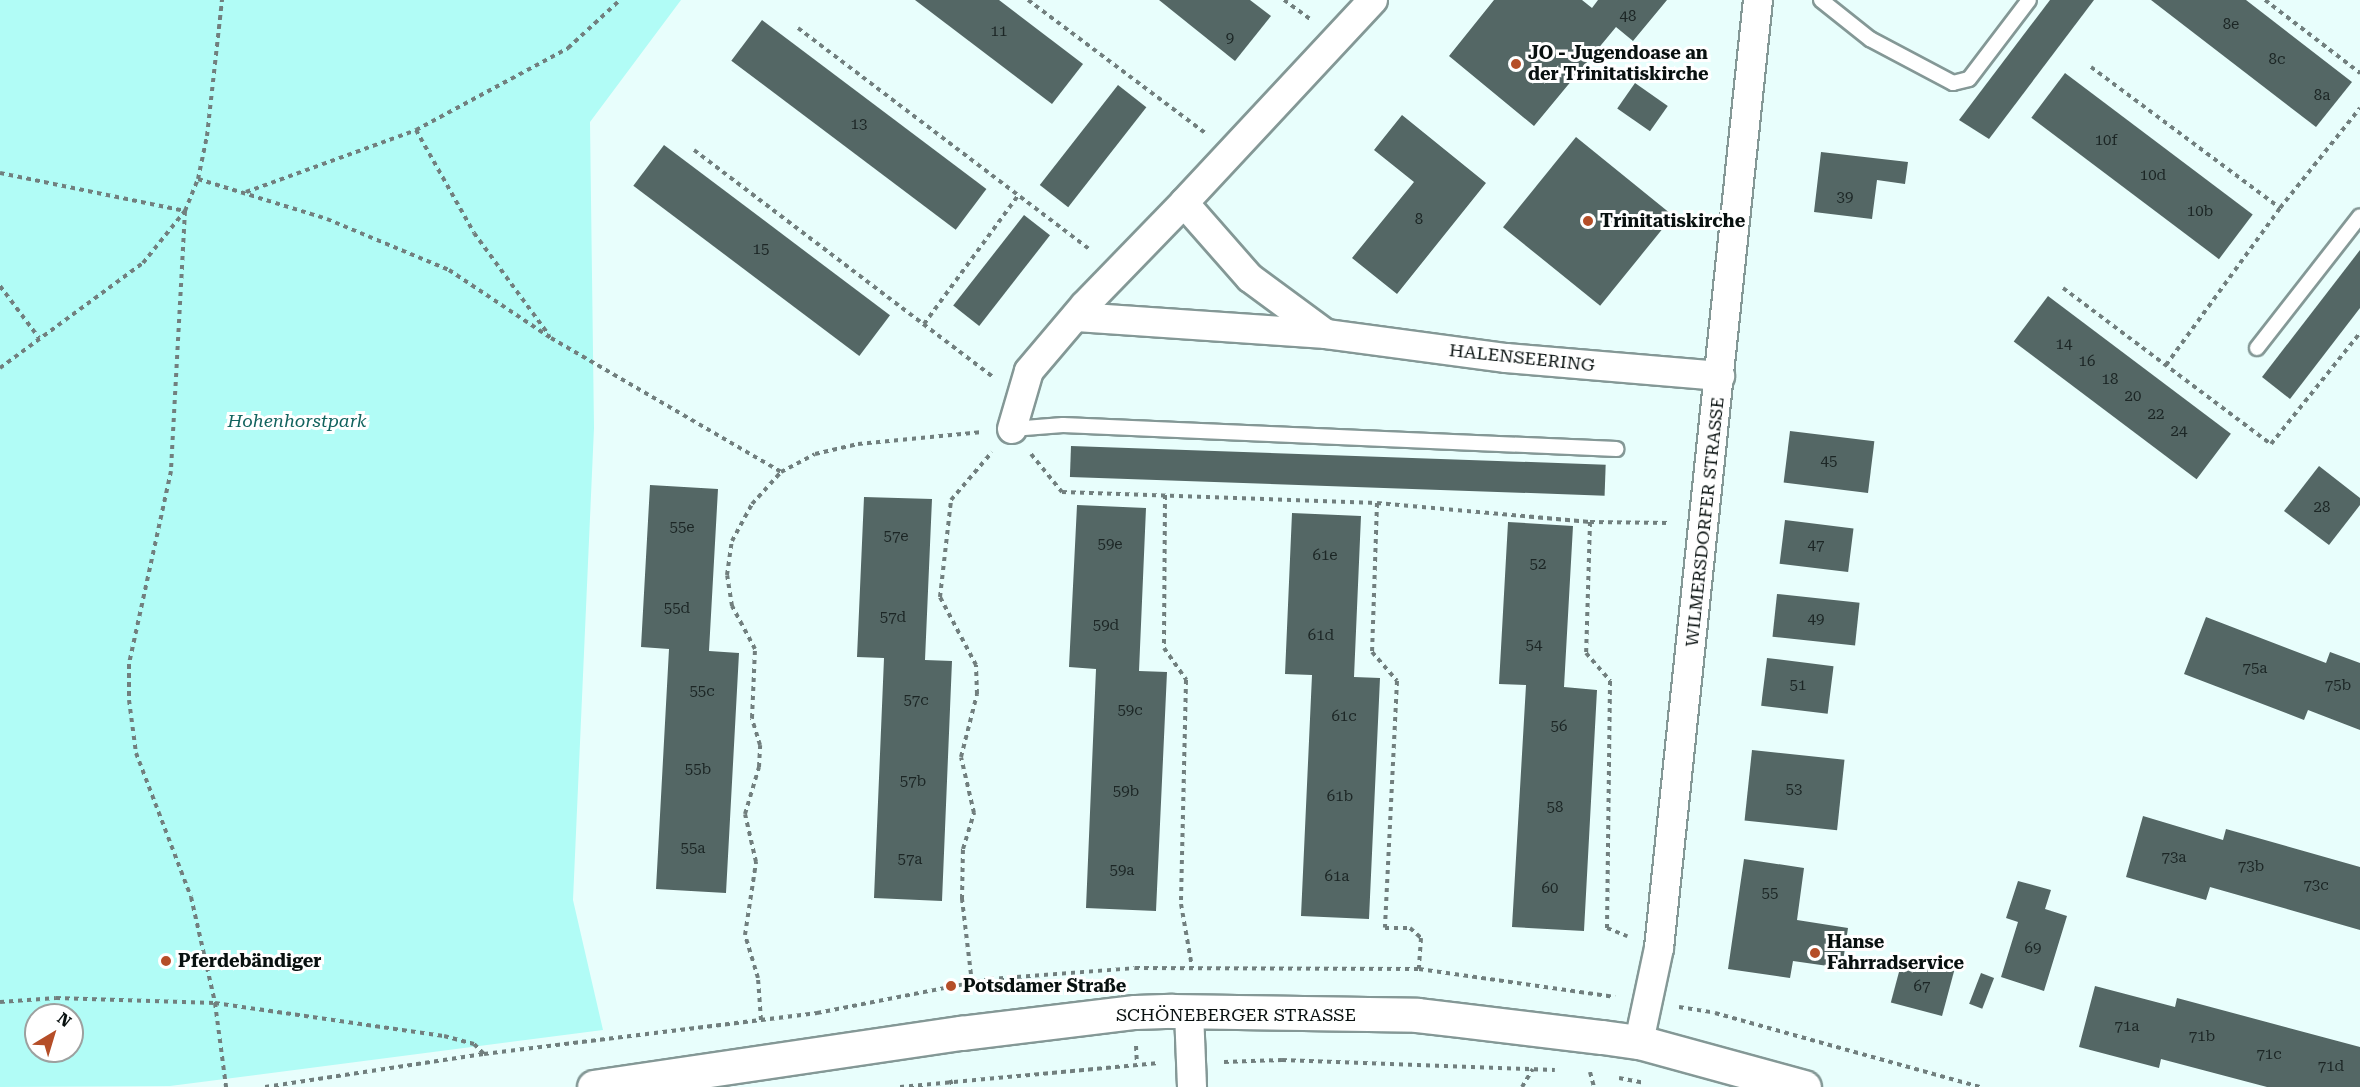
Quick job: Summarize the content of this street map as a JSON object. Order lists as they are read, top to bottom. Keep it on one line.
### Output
{"streets":{"street":["HALENSEERING","WILMERSDORFER STRASSE","SCHÖNEBERGER STRASSE"]},"crossings":[["HALENSEERING","WILMERSDORFER STRASSE"],["WILMERSDORFER STRASSE","SCHÖNEBERGER STRASSE"]],"parks":["Hohenhorstpark"],"places":["JO - Jugendoase an der Trinitatiskirche","Trinitatiskirche","Hanse Fahrradservice","Pferdebändiger","Potsdamer Straße"],"house_numbers":["48","8e","11","9","8c","8a","13","10f","10d","39","10b","8","15","14","16","18","20","22","24","45","28","55e","57e","59e","47","61e","52","55d","57d","49","59d","61d","54","75a","51","75b","55c","57c","59c","61c","56","55b","57b","53","59b","61b","58","55a","73a","57a","73b","59a","61a","73c","60","55","69","67","71a","71b","71c","71d"],"north":"top right"}
